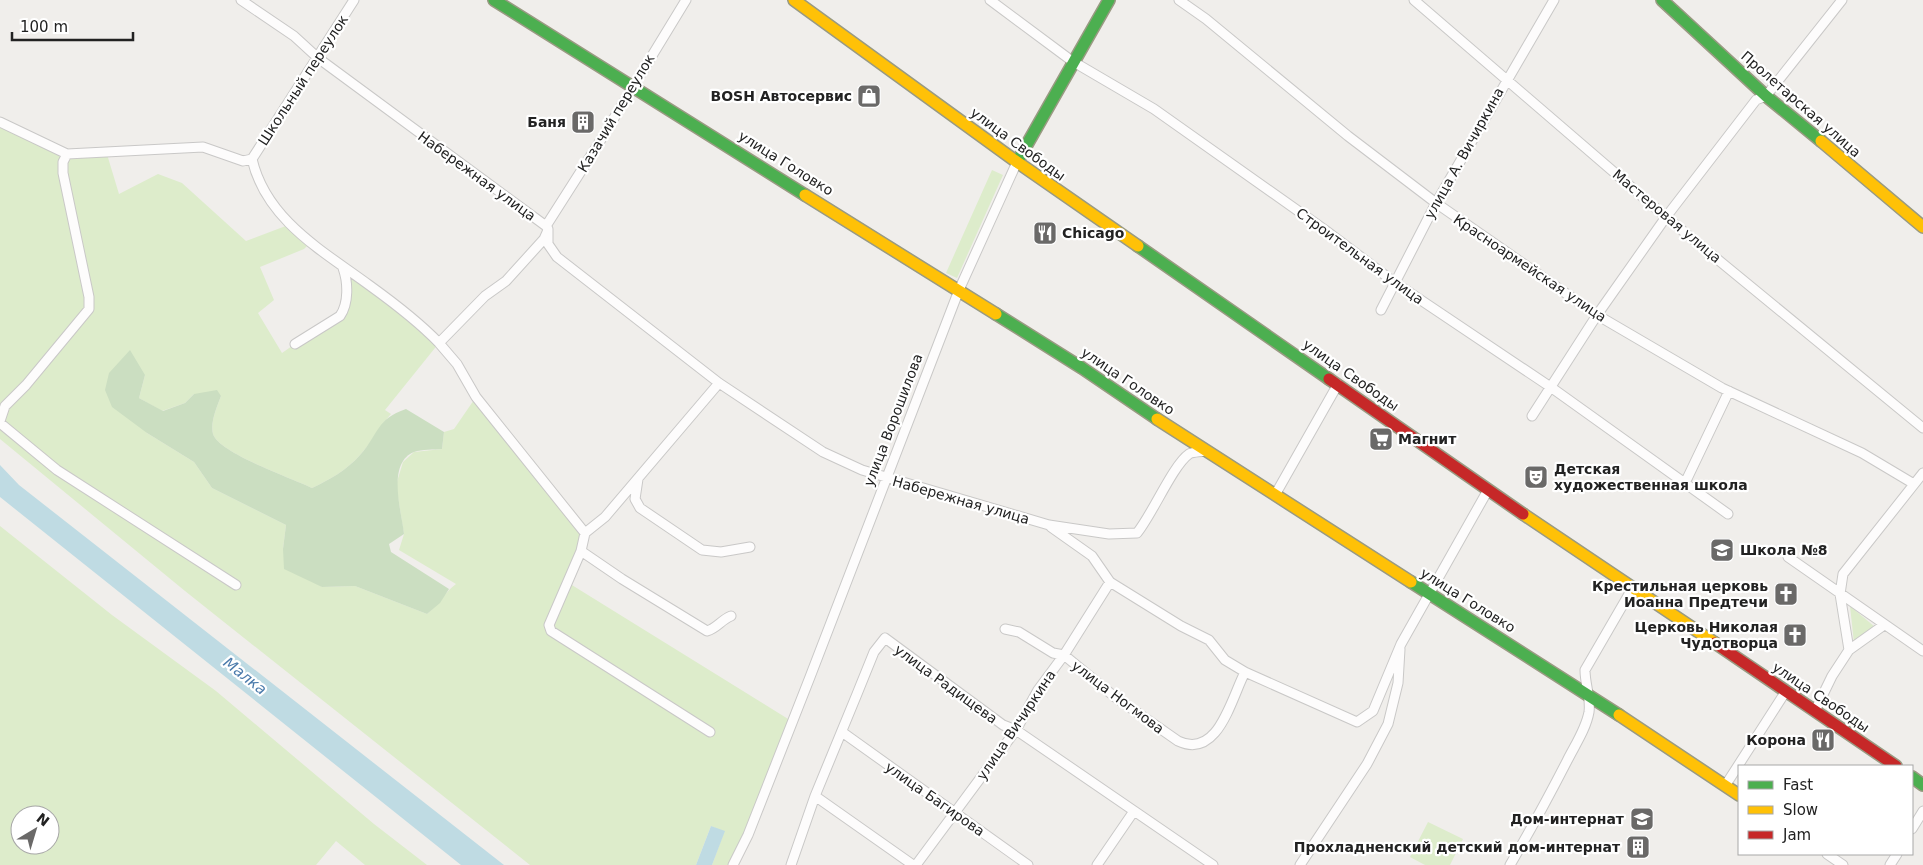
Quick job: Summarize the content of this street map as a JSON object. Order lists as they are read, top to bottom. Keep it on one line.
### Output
{"streets":{"street":["Школьный переулок","Пролетарская улица","Казачий переулок","улица Свободы","улица А. Вичиркина","улица Головко","Набережная улица","Мастеровая улица","Строительная улица","Красноармейская улица","улица Ворошилова","улица Радищева","улица Ногмова","улица Вичиркина","улица Багирова"]},"crossings":[["Школьный переулок","Набережная улица"],["Казачий переулок","улица Головко"],["Казачий переулок","Набережная улица"],["улица Свободы","улица Ворошилова"],["улица А. Вичиркина","Мастеровая улица"],["улица А. Вичиркина","Строительная улица"],["улица А. Вичиркина","Красноармейская улица"],["улица Головко","Набережная улица"],["улица Головко","улица Ворошилова"],["Набережная улица","улица Ворошилова"],["Набережная улица","улица Ногмова"],["Набережная улица","улица Вичиркина"],["Строительная улица","улица Ворошилова"],["улица Радищева","улица Вичиркина"],["улица Радищева","улица Багирова"],["улица Ногмова","улица Вичиркина"],["улица Вичиркина","улица Багирова"]],"water":["Малка"],"places":{"shop":["BOSH Автосервис"],"building":["Баня","Прохладненский детский дом-интернат"],"restaurant":["Chicago","Корона"],"supermarket":["Магнит"],"theatre":["Детская художественная школа"],"school or university":["Школа №8","Дом-интернат"],"church":["Крестильная церковь Иоанна Предтечи","Церковь Николая Чудотворца"]},"legend":["Fast","Slow","Jam"],"scale_bar":"100 m","north":"top right"}
